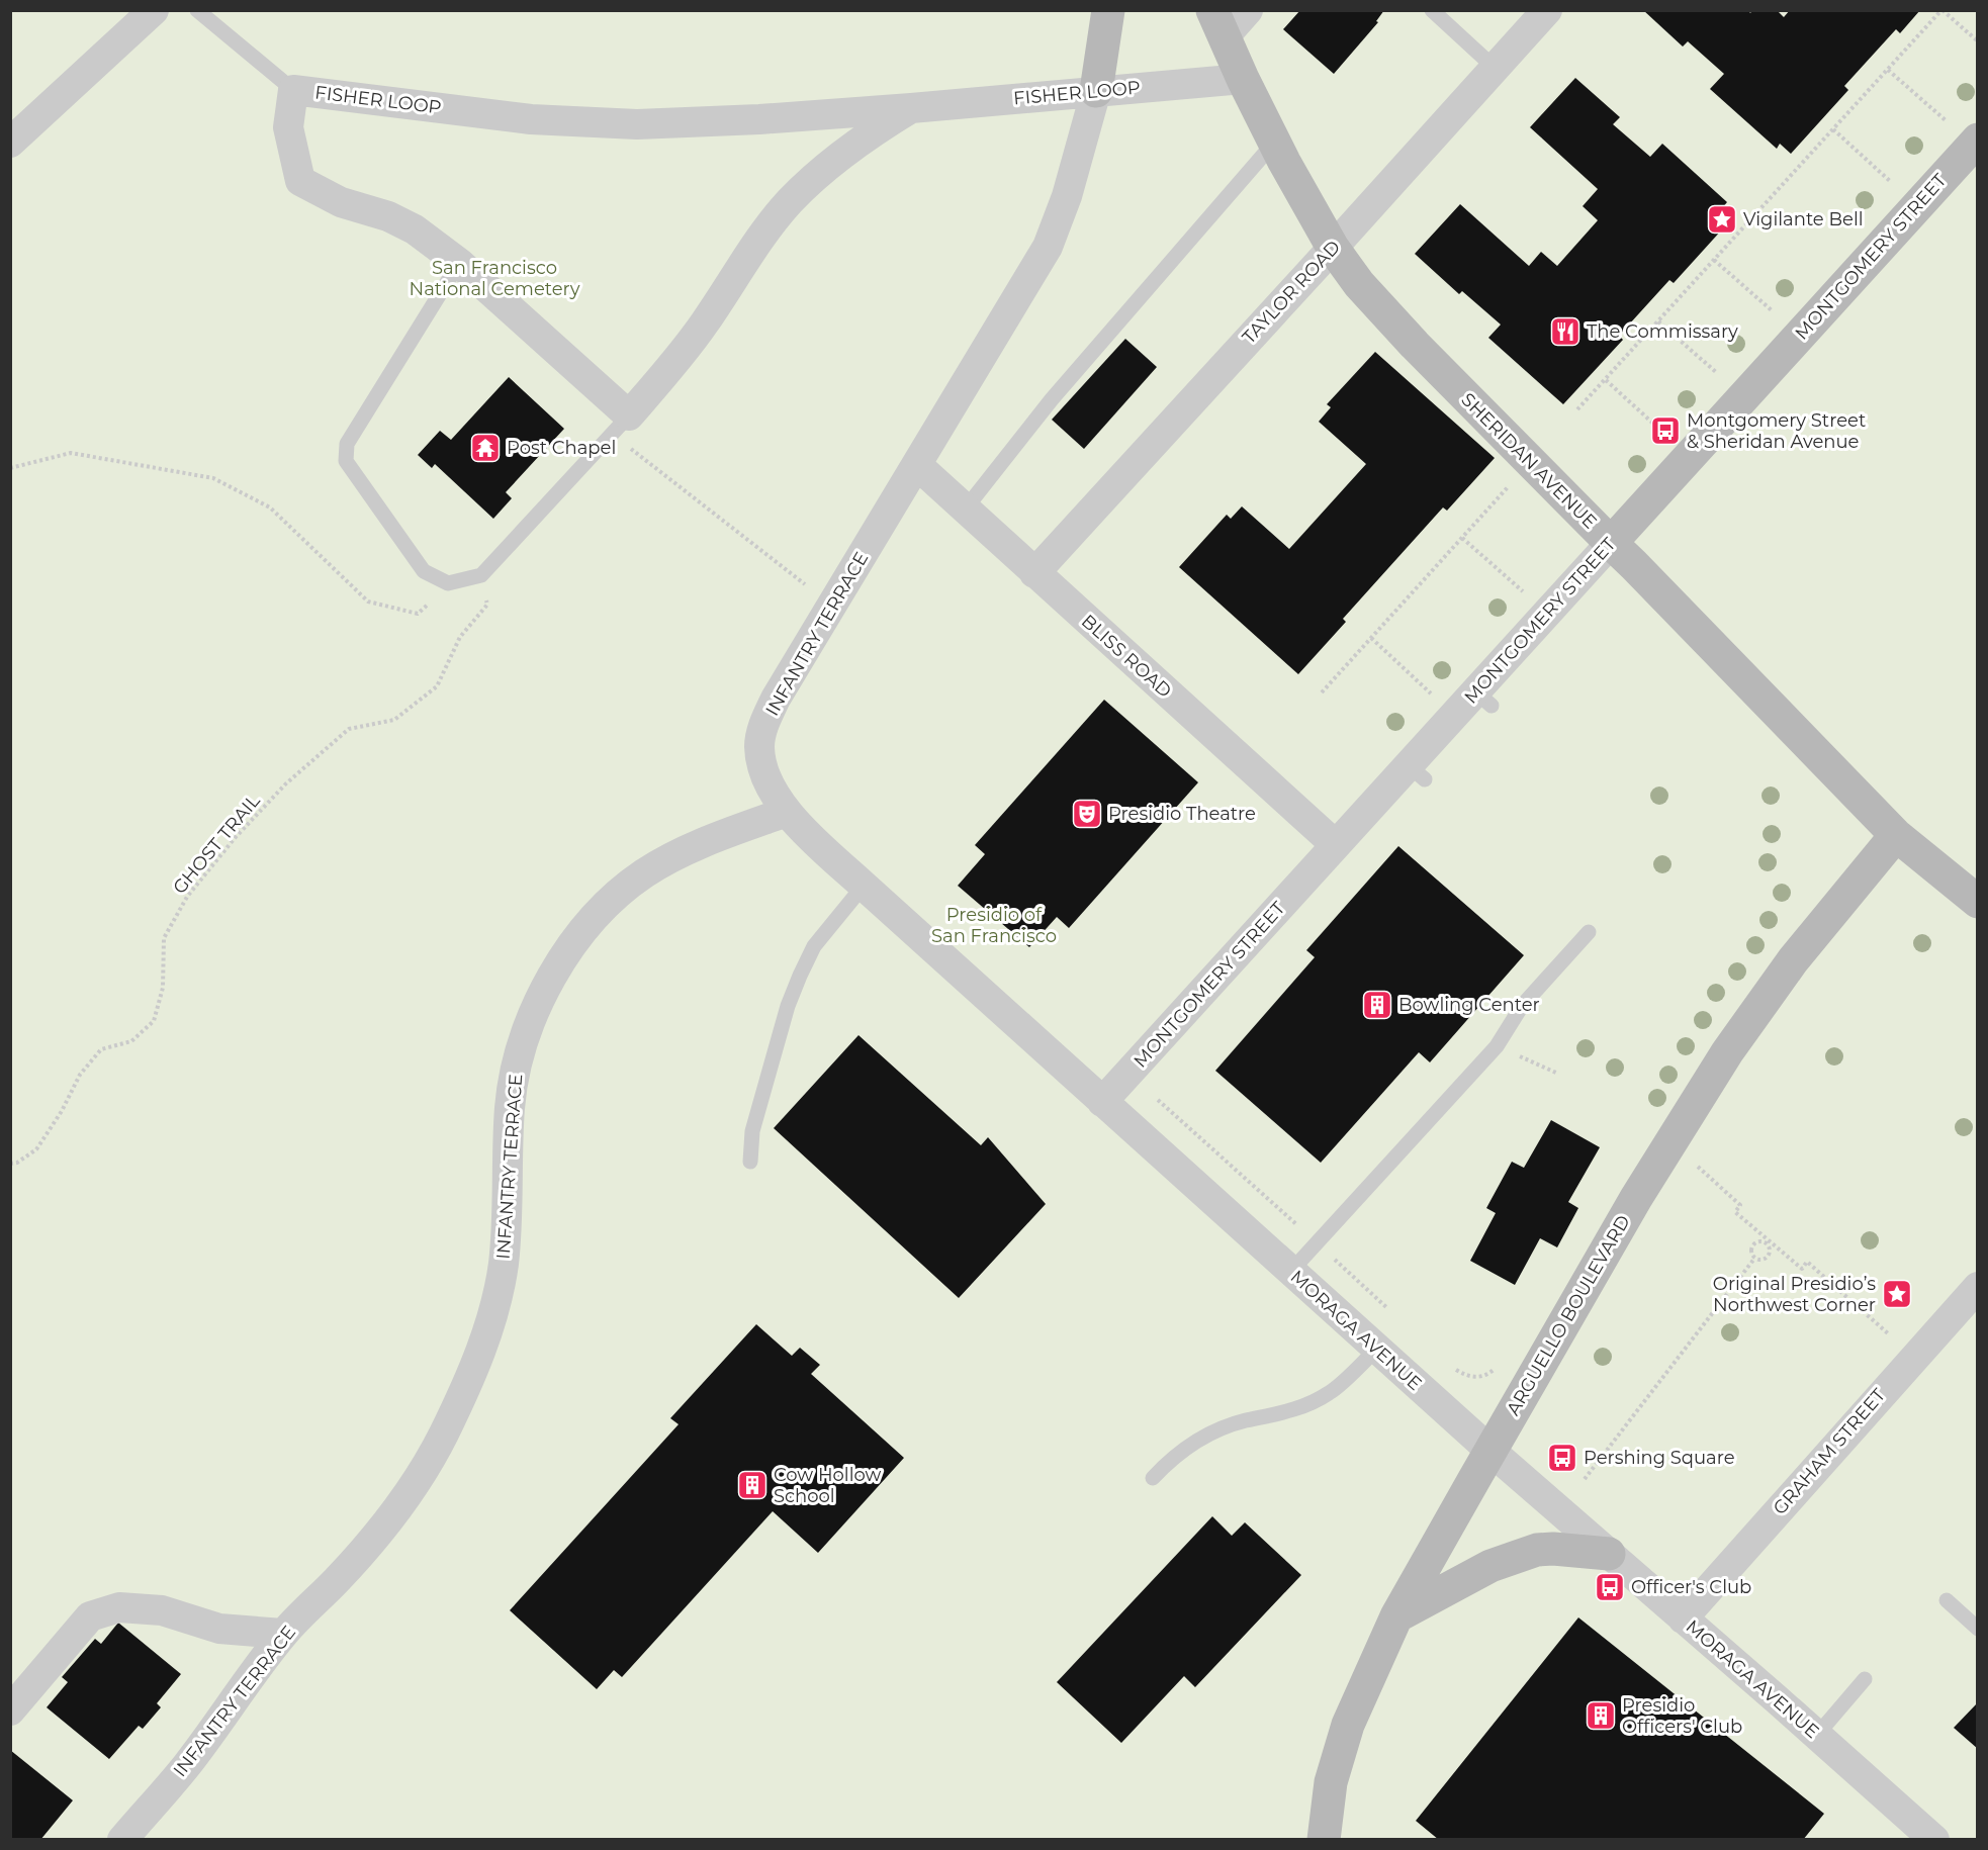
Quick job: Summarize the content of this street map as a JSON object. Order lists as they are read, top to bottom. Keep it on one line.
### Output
{"streets":{"street":["FISHER LOOP","MONTGOMERY STREET","TAYLOR ROAD","SHERIDAN AVENUE","INFANTRY TERRACE","BLISS ROAD","ARGUELLO BOULEVARD","MORAGA AVENUE","GRAHAM STREET"],"path":["GHOST TRAIL"]},"crossings":[["FISHER LOOP","SHERIDAN AVENUE"],["FISHER LOOP","INFANTRY TERRACE"],["MONTGOMERY STREET","SHERIDAN AVENUE"],["MONTGOMERY STREET","BLISS ROAD"],["MONTGOMERY STREET","MORAGA AVENUE"],["TAYLOR ROAD","SHERIDAN AVENUE"],["TAYLOR ROAD","BLISS ROAD"],["SHERIDAN AVENUE","ARGUELLO BOULEVARD"],["INFANTRY TERRACE","BLISS ROAD"],["INFANTRY TERRACE","MORAGA AVENUE"],["ARGUELLO BOULEVARD","MORAGA AVENUE"],["MORAGA AVENUE","GRAHAM STREET"]],"parks":["San Francisco National Cemetery","Presidio of San Francisco"],"places":{"place":["Vigilante Bell","Original Presidio’s Northwest Corner"],"restaurant":["The Commissary"],"bus stop":["Montgomery Street & Sheridan Avenue","Pershing Square","Officer's Club"],"temple":["Post Chapel"],"theatre":["Presidio Theatre"],"building":["Bowling Center","Cow Hollow School","Presidio Officers' Club"]}}
